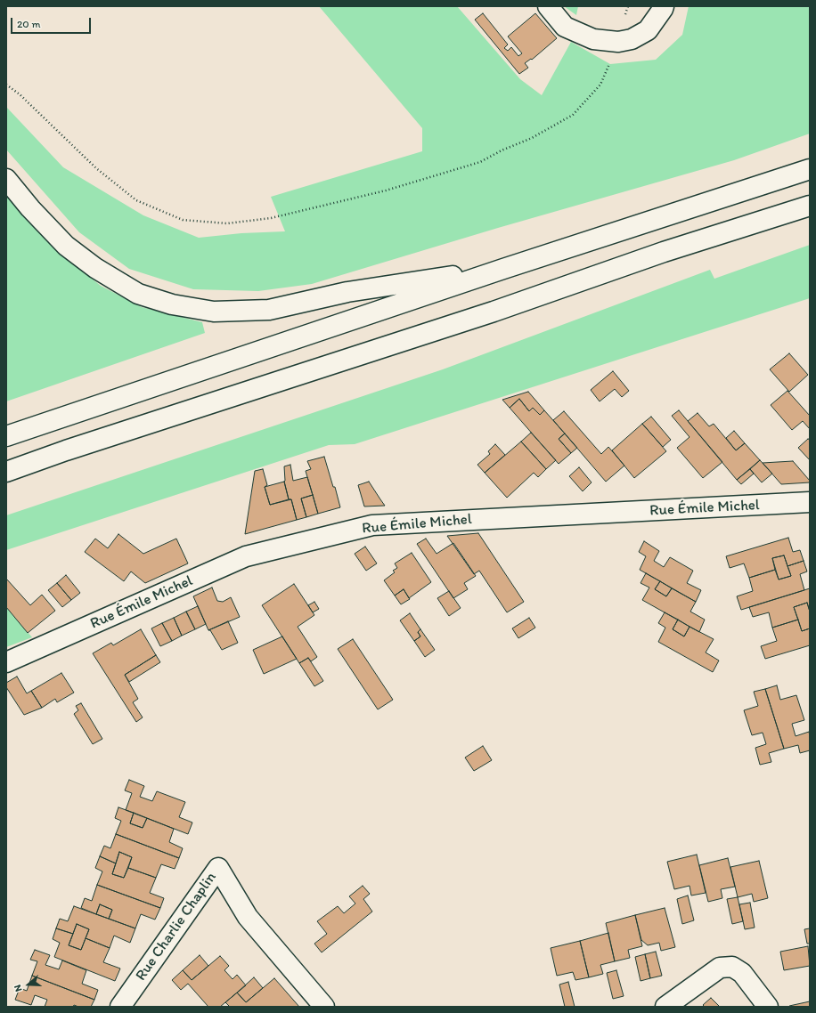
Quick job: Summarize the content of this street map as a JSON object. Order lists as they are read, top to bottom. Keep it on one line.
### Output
{"streets":{"main road":["Rue Émile Michel","Rue Charlie Chaplin"]},"scale_bar":"20 m","north":"left"}
